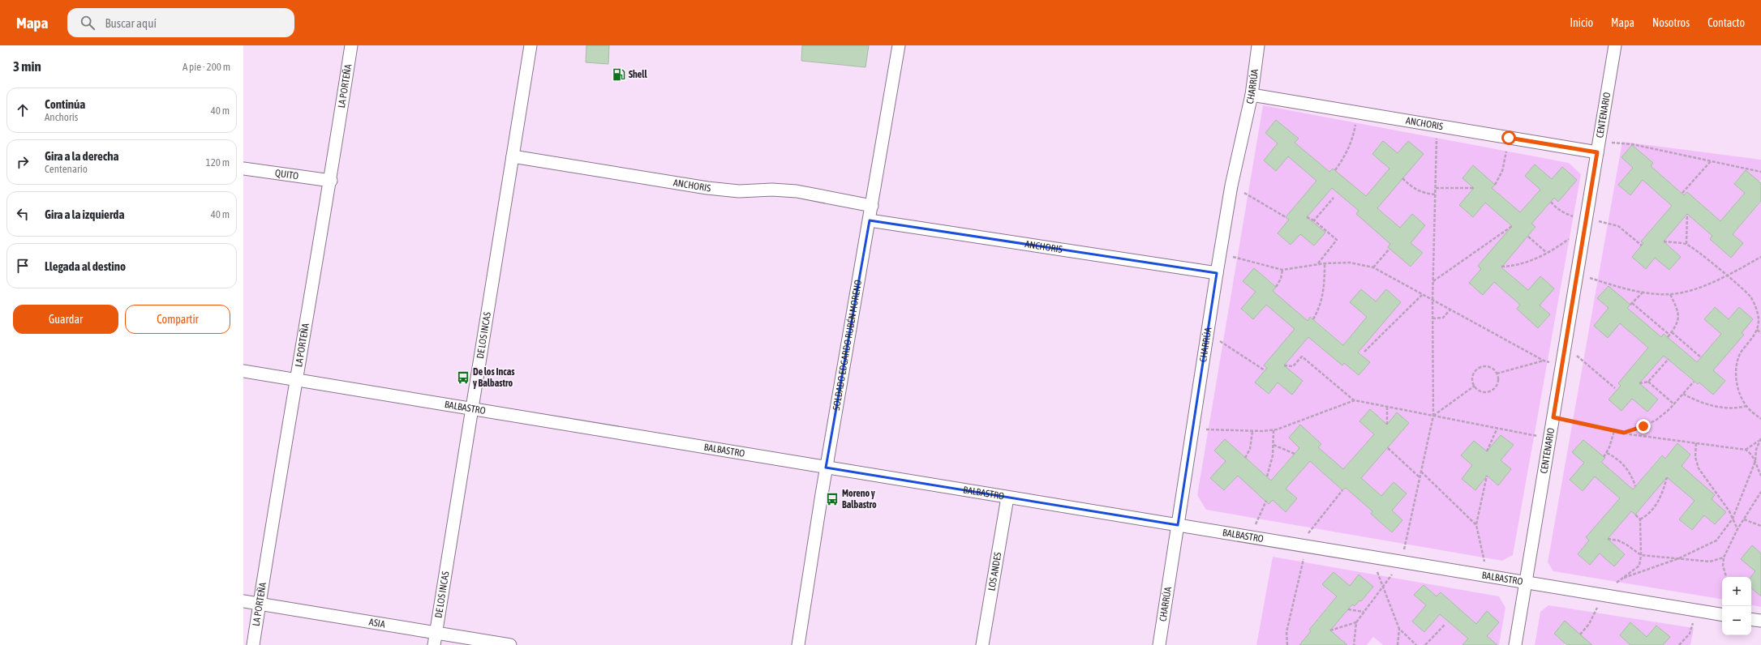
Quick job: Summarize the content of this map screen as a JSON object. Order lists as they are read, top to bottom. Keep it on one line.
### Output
{"streets":{"street":["LA PORTEÑA","CHARRÚA","CENTENARIO","ANCHORIS","QUITO","DE LOS INCAS","SOLDADO EDGARDO RUBÉN MORENO","BALBASTRO","LOS ANDES","ASIA"]},"crossings":[["LA PORTEÑA","QUITO"],["LA PORTEÑA","BALBASTRO"],["LA PORTEÑA","ASIA"],["CHARRÚA","ANCHORIS"],["CHARRÚA","BALBASTRO"],["CENTENARIO","ANCHORIS"],["CENTENARIO","BALBASTRO"],["ANCHORIS","DE LOS INCAS"],["ANCHORIS","SOLDADO EDGARDO RUBÉN MORENO"],["DE LOS INCAS","BALBASTRO"],["DE LOS INCAS","ASIA"],["SOLDADO EDGARDO RUBÉN MORENO","BALBASTRO"],["BALBASTRO","LOS ANDES"]],"places":{"fuel station":["Shell"],"bus stop":["De los Incas y Balbastro","Moreno y Balbastro"]},"page":{"header":"Mapa","search":"Buscar aquí","nav":["Inicio","Mapa","Nosotros","Contacto"],"heading":["3 min","A pie · 200 m"],"list":[["Continúa","Anchoris","40 m"],["Gira a la derecha","Centenario","120 m"],["Gira a la izquierda","40 m"],"Llegada al destino"],"buttons":["Guardar","Compartir"],"map_buttons":["+","−"]}}
